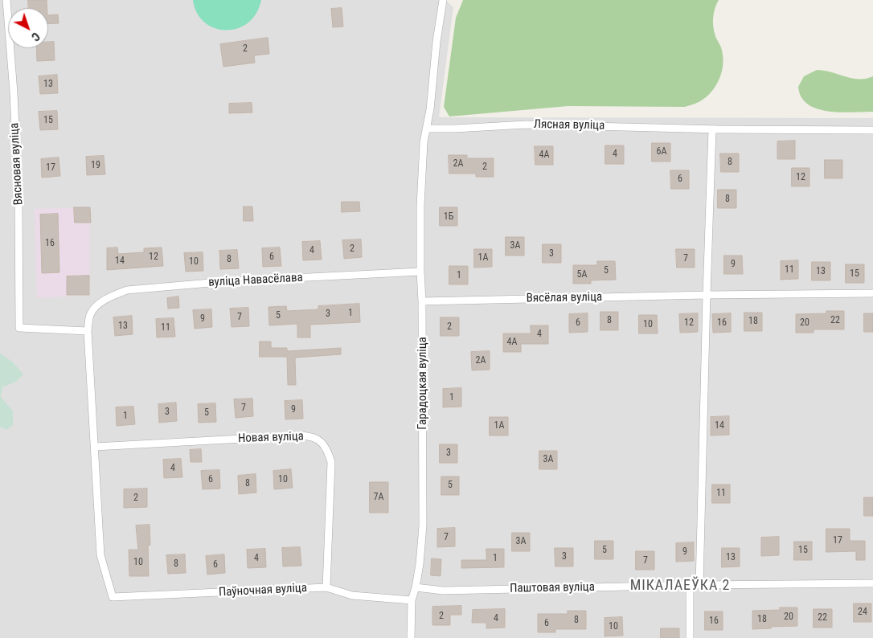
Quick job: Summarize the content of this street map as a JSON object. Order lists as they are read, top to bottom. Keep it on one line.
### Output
{"streets":{"street":["Лясная вуліца","Вясновая вуліца","вуліца Навасёлава","Вясёлая вуліца","Гарадоцкая вуліца","Новая вуліца","Паштовая вуліца","Паўночная вуліца"]},"crossings":[["Лясная вуліца","Гарадоцкая вуліца"],["Вясновая вуліца","вуліца Навасёлава"],["вуліца Навасёлава","Гарадоцкая вуліца"],["Вясёлая вуліца","Гарадоцкая вуліца"],["Гарадоцкая вуліца","Паштовая вуліца"],["Гарадоцкая вуліца","Паўночная вуліца"],["Новая вуліца","Паўночная вуліца"]],"districts":["МІКАЛАЕЎКА 2"],"house_numbers":["2","13","15","6А","4","4А","8","2А","19","2","17","12","6","8","1Б","16","3А","2","4","3","12","6","1А","7","8","14","10","9","11","5","13","15","5А","1","1","3","5","7","9","8","22","18","6","12","16","20","10","13","2","11","4","4А","2А","1","7","9","3","5","1","1А","14","3","3А","4","6","10","8","5","11","7А","2","7","17","3А","5","15","9","3","13","4","1","7","10","8","6","24","2","20","22","4","18","8","16","6","10"],"north":"bottom right"}
